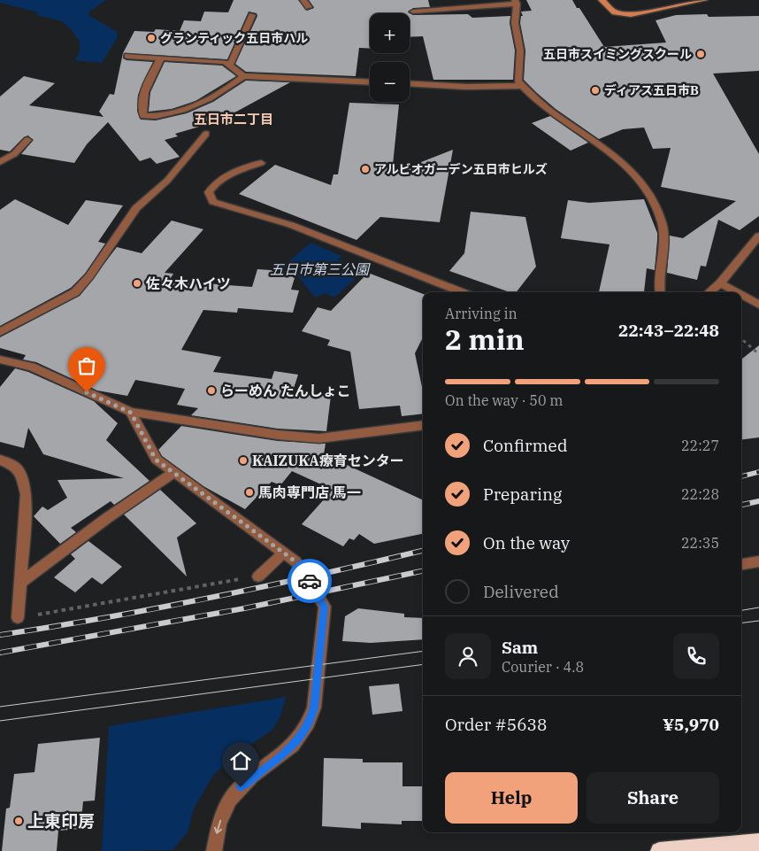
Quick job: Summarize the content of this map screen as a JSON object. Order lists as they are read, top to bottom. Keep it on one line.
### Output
{"districts":["五日市二丁目"],"parks":["五日市第三公園"],"places":["グランティック五日市ハル","五日市スイミングスクール","ディアス五日市B","アルビオガーデン五日市ヒルズ","佐々木ハイツ","らーめん たんしょこ","KAIZUKA療育センター","馬肉専門店 馬一","上東印房"],"page":{"map_buttons":["+","−"],"heading":["2 min","Arriving in","22:43–22:48"],"panel":["Sam","Courier · 4.8","Order #5638","¥5,970"],"bar":"On the way · 50 m","list":[["Confirmed","22:27"],["Preparing","22:28"],["On the way","22:35"],"Delivered"],"buttons":["Help","Share"]}}
